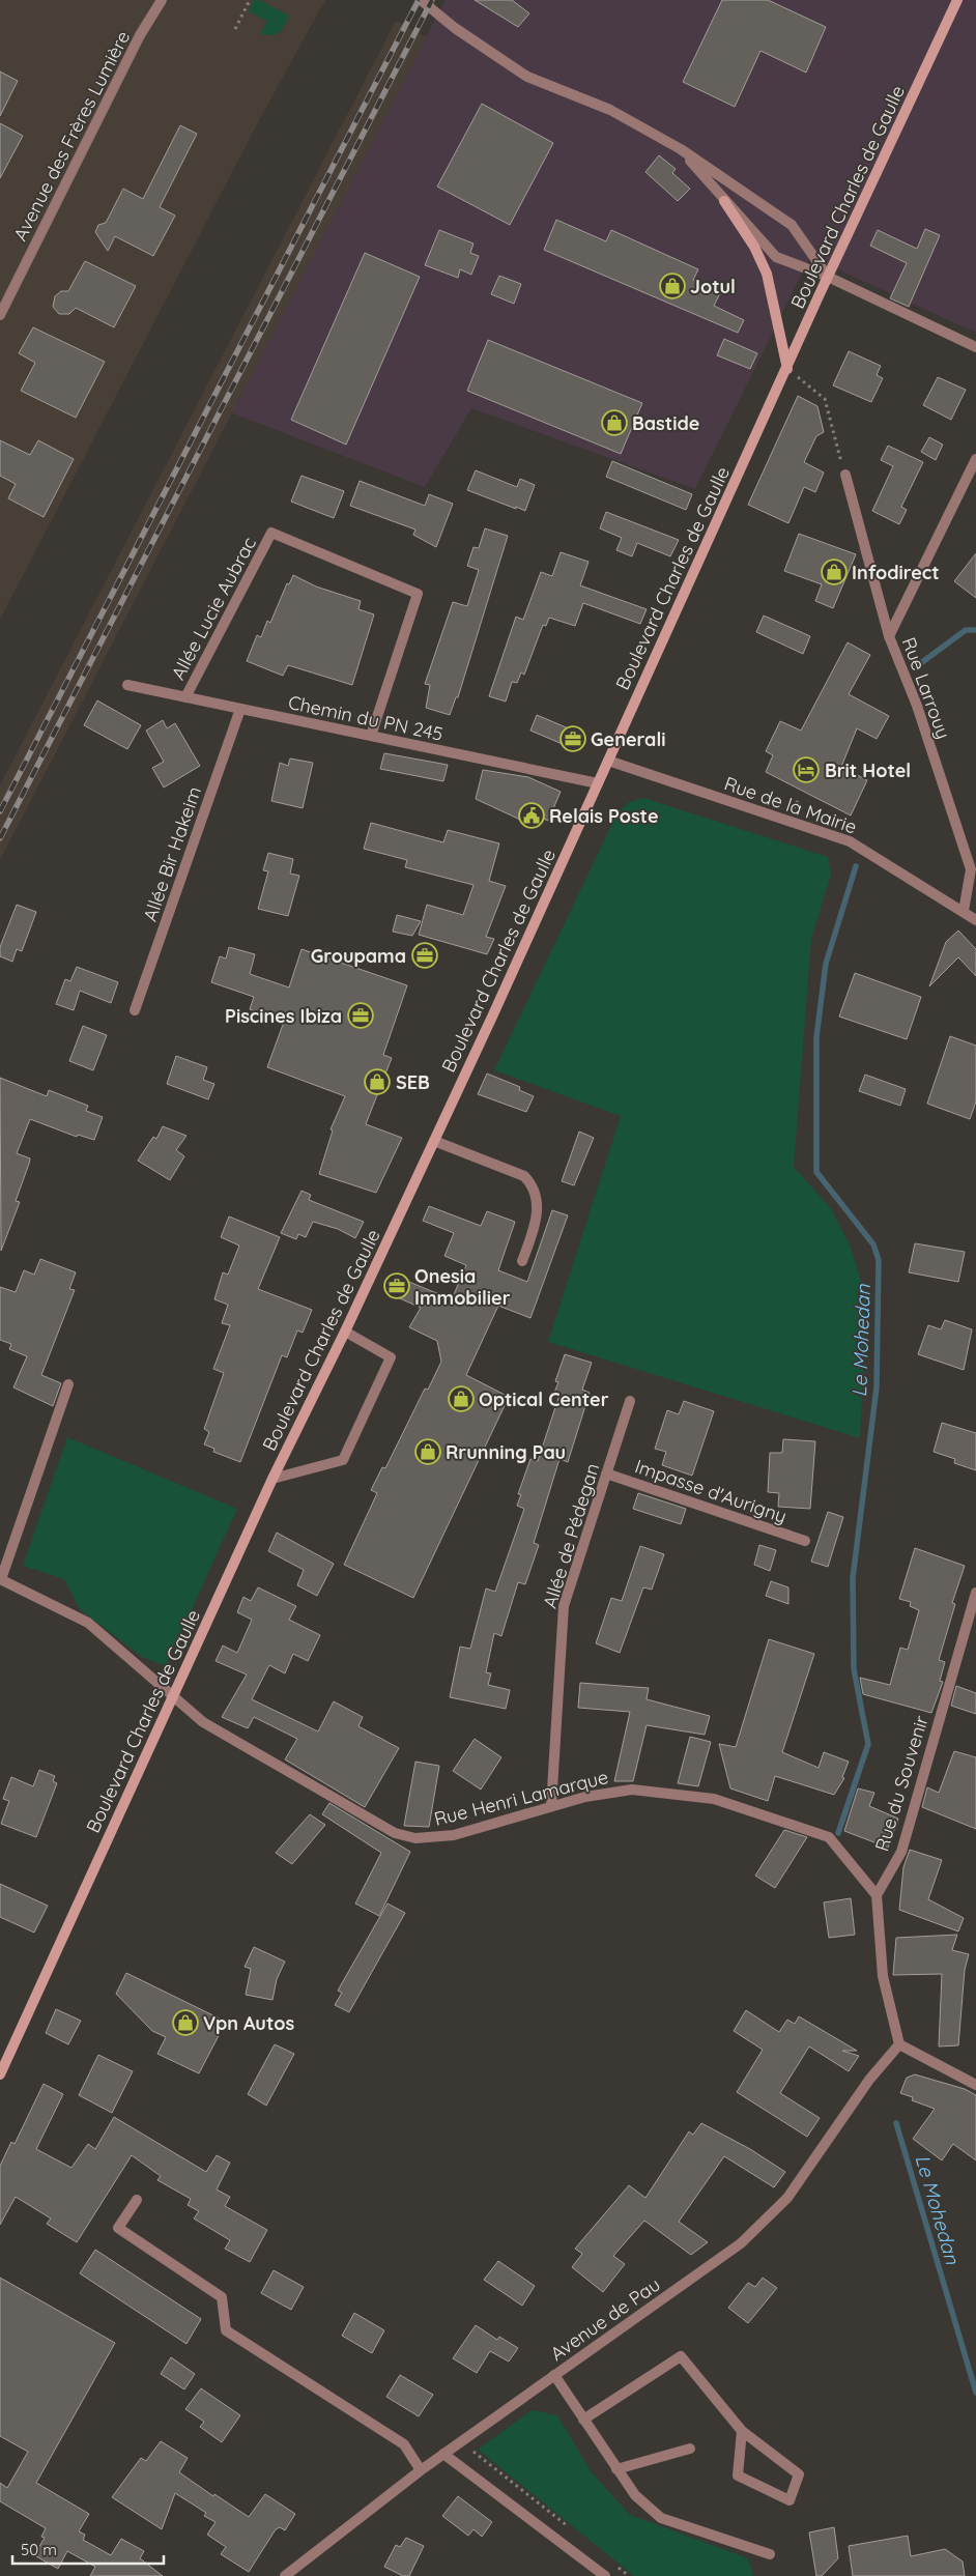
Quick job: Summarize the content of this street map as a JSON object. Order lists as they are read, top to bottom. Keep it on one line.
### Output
{"streets":{"main road":["Boulevard Charles de Gaulle"],"street":["Avenue des Frères Lumière","Allée Lucie Aubrac","Rue Larrouy","Chemin du PN 245","Rue de la Mairie","Allée Bir Hakeim","Impasse d'Aurigny","Allée de Pédegan","Rue du Souvenir","Rue Henri Lamarque","Avenue de Pau"]},"crossings":[["Boulevard Charles de Gaulle","Chemin du PN 245"],["Boulevard Charles de Gaulle","Rue de la Mairie"],["Boulevard Charles de Gaulle","Rue Henri Lamarque"],["Allée Lucie Aubrac","Chemin du PN 245"],["Rue Larrouy","Rue de la Mairie"],["Chemin du PN 245","Allée Bir Hakeim"],["Impasse d'Aurigny","Allée de Pédegan"],["Allée de Pédegan","Rue Henri Lamarque"],["Rue du Souvenir","Rue Henri Lamarque"]],"water":["Le Mohedan"],"places":{"shop":["Jotul","Bastide","Infodirect","SEB","Optical Center","Rrunning Pau","Vpn Autos"],"office":["Generali","Groupama","Piscines Ibiza","Onesia Immobilier"],"hotel":["Brit Hotel"],"public building":["Relais Poste"]},"scale_bar":"50 m"}
